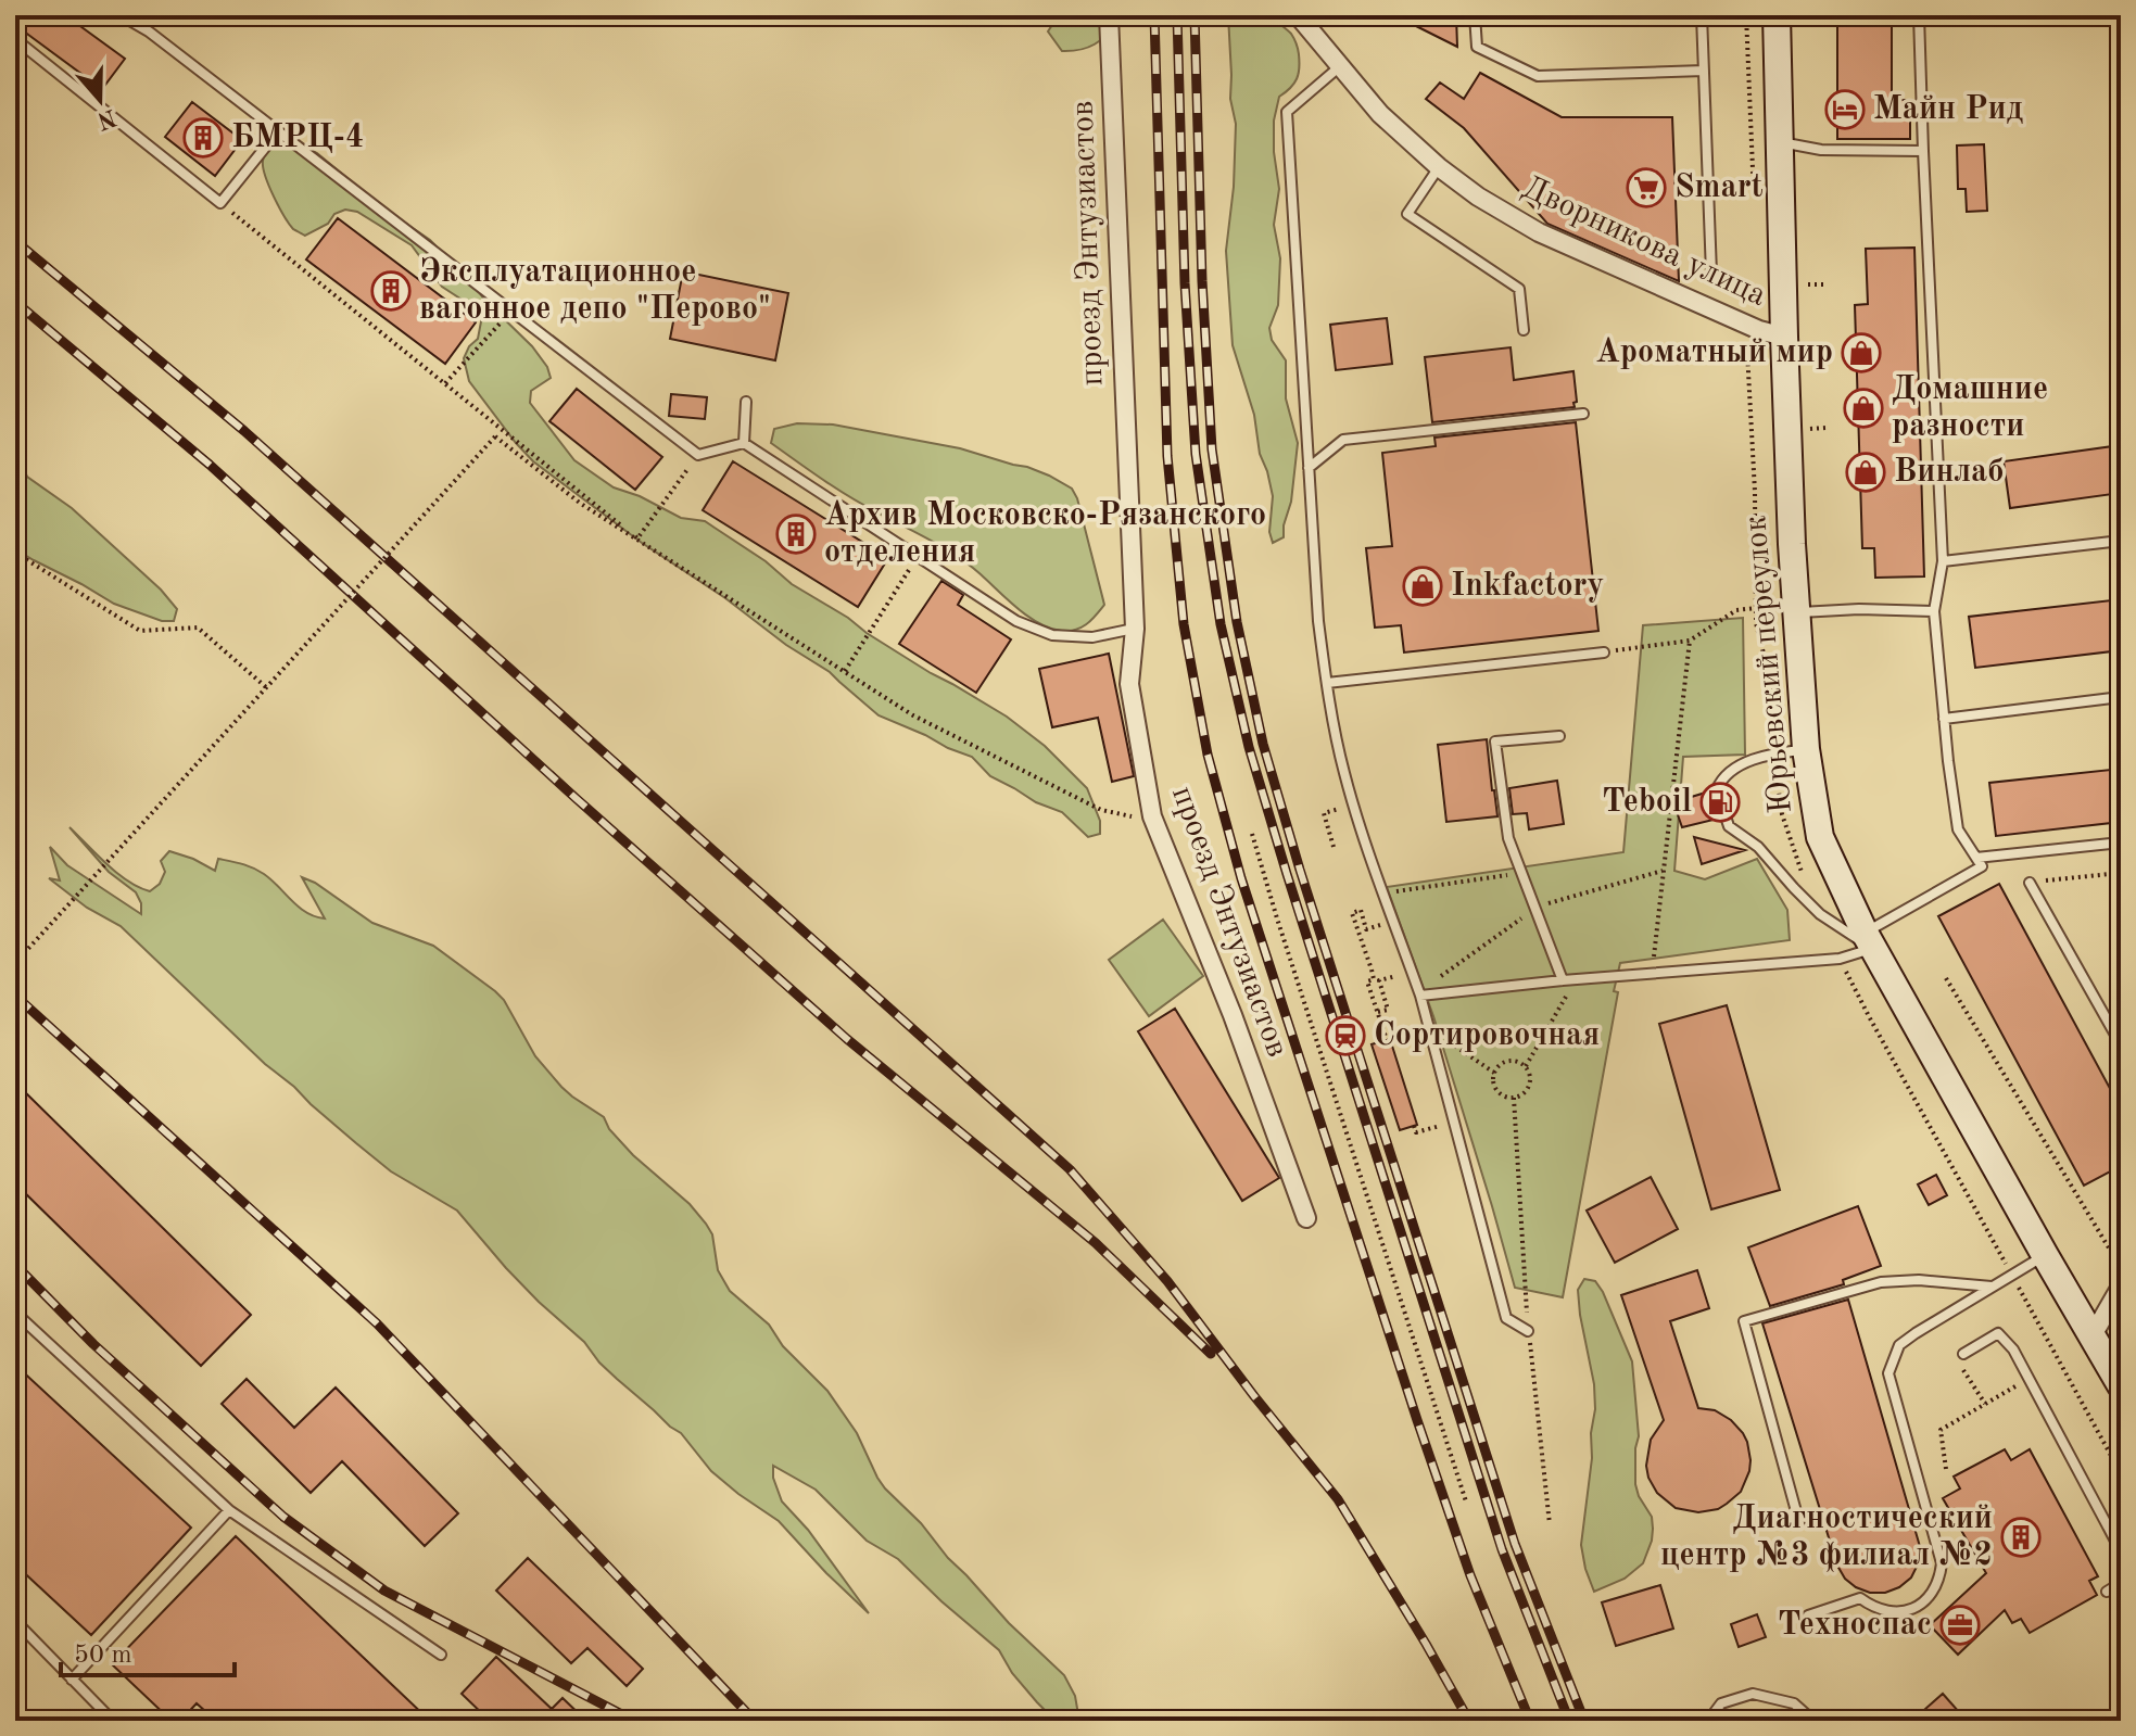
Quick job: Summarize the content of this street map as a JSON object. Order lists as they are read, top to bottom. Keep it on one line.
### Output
{"streets":{"street":["Дворникова улица","проезд Энтузиастов","Юрьевский переулок"]},"crossings":[["Дворникова улица","Юрьевский переулок"]],"places":{"hotel":["Майн Рид"],"building":["БМРЦ-4","Эксплуатационное вагонное депо \"Перово\"","Архив Московско-Рязанского отделения","Диагностический центр №3 филиал №2"],"supermarket":["Smart"],"shop":["Ароматный мир","Домашние разности","Винлаб","Inkfactory"],"fuel station":["Teboil"],"station":["Сортировочная"],"office":["Техноспас"]},"scale_bar":"50 m","north":"bottom"}
